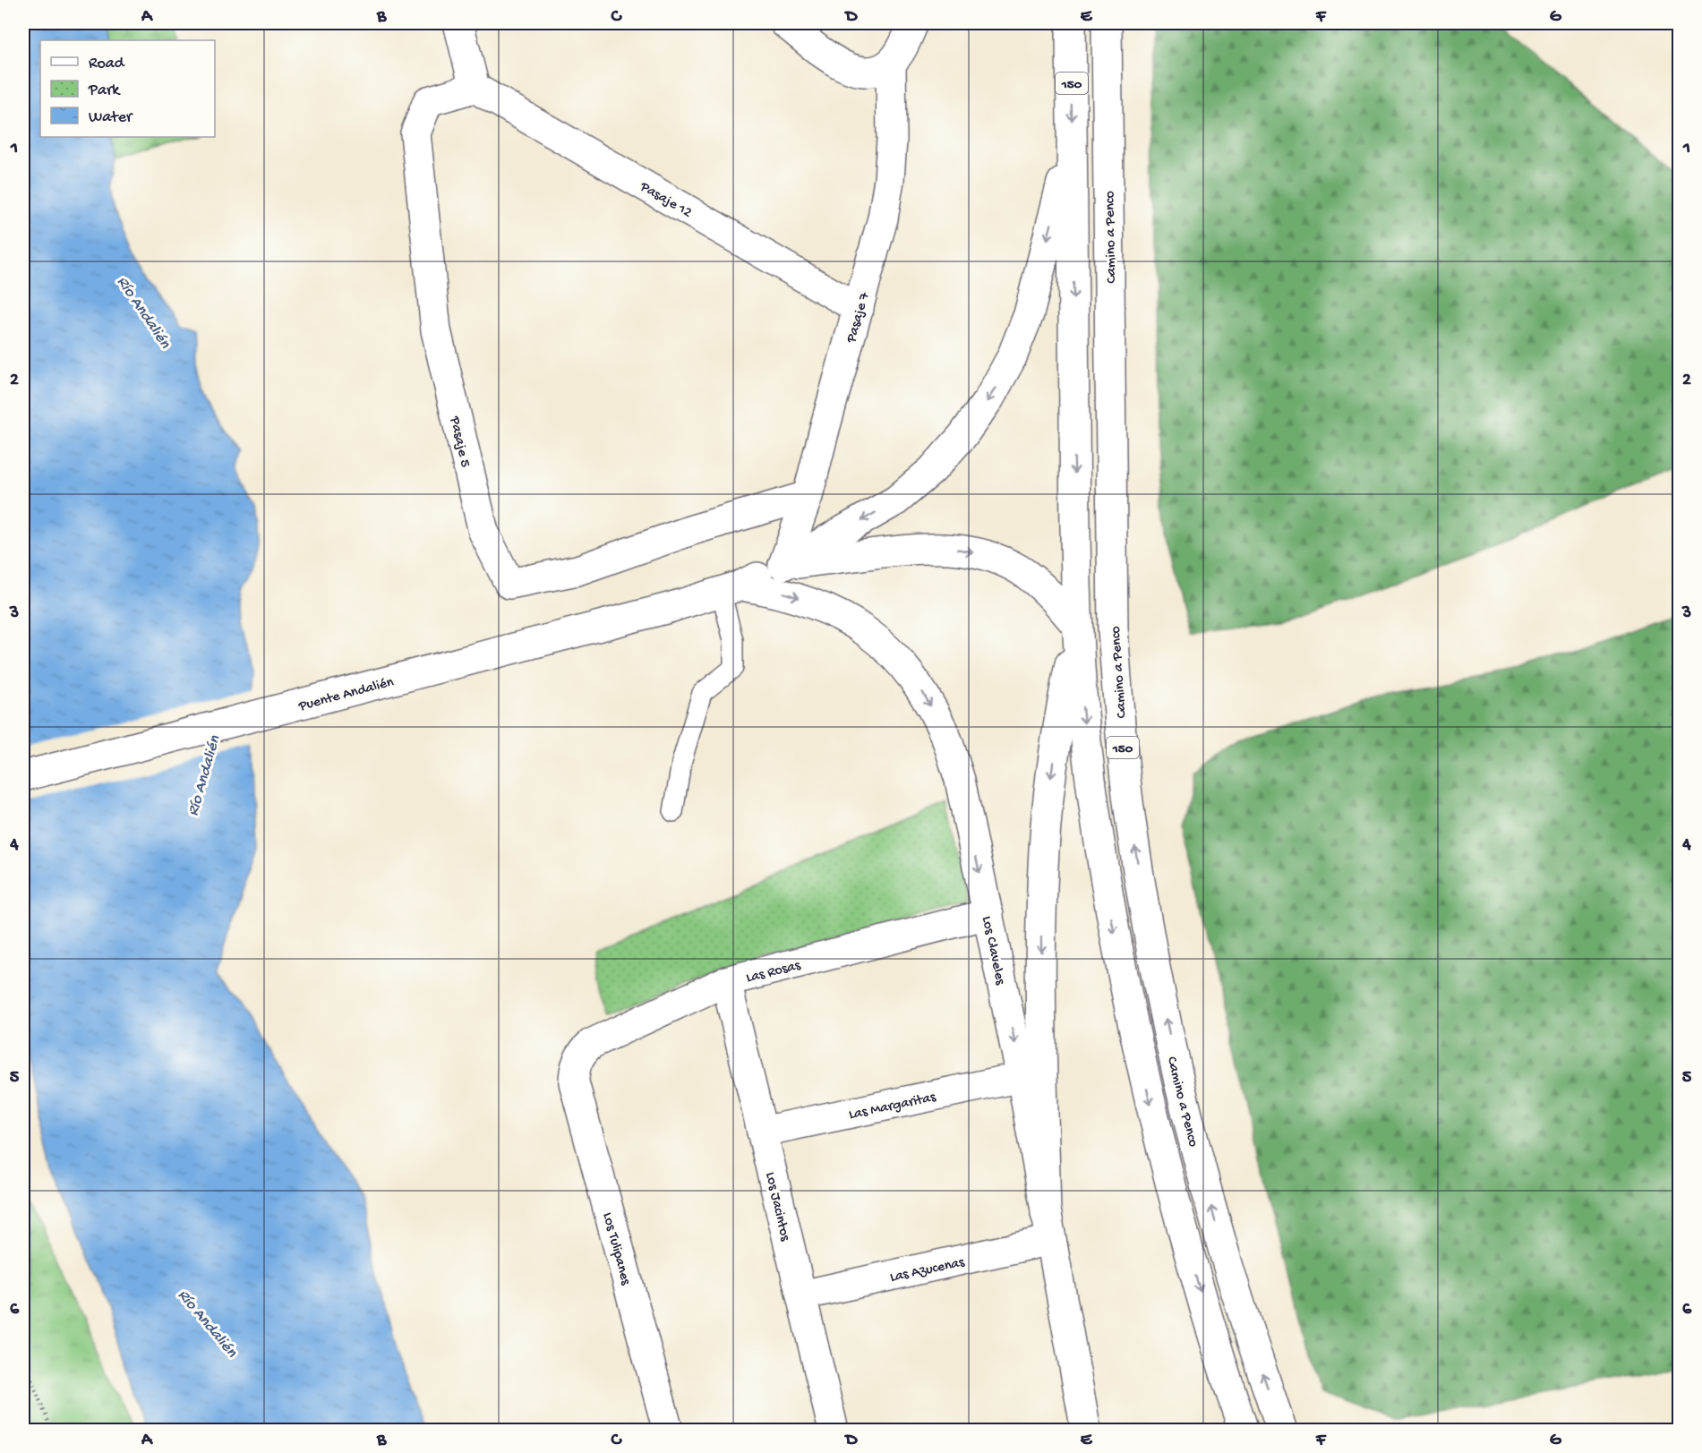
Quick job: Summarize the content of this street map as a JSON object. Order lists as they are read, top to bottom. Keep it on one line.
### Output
{"streets":{"main road":["150","Pasaje 12","Camino a Penco","Pasaje 7","Pasaje 5","Puente Andalién","Los Claveles","Las Rosas","Las Margaritas","Los Jacintos","Los Tulipanes","Las Azucenas"]},"crossings":[["Pasaje 12","Pasaje 7"],["Pasaje 12","Pasaje 5"],["Pasaje 7","Pasaje 5"],["Pasaje 7","Puente Andalién"],["Puente Andalién","Los Claveles"],["Los Claveles","Las Rosas"],["Los Claveles","Las Margaritas"],["Los Claveles","Las Azucenas"],["Las Rosas","Los Jacintos"],["Las Rosas","Los Tulipanes"],["Las Margaritas","Los Jacintos"],["Los Jacintos","Las Azucenas"]],"water":["Río Andalién"],"legend":["Road","Park","Water"],"grid":{"columns":["A","B","C","D","E","F","G"],"rows":["1","2","3","4","5","6"]}}
